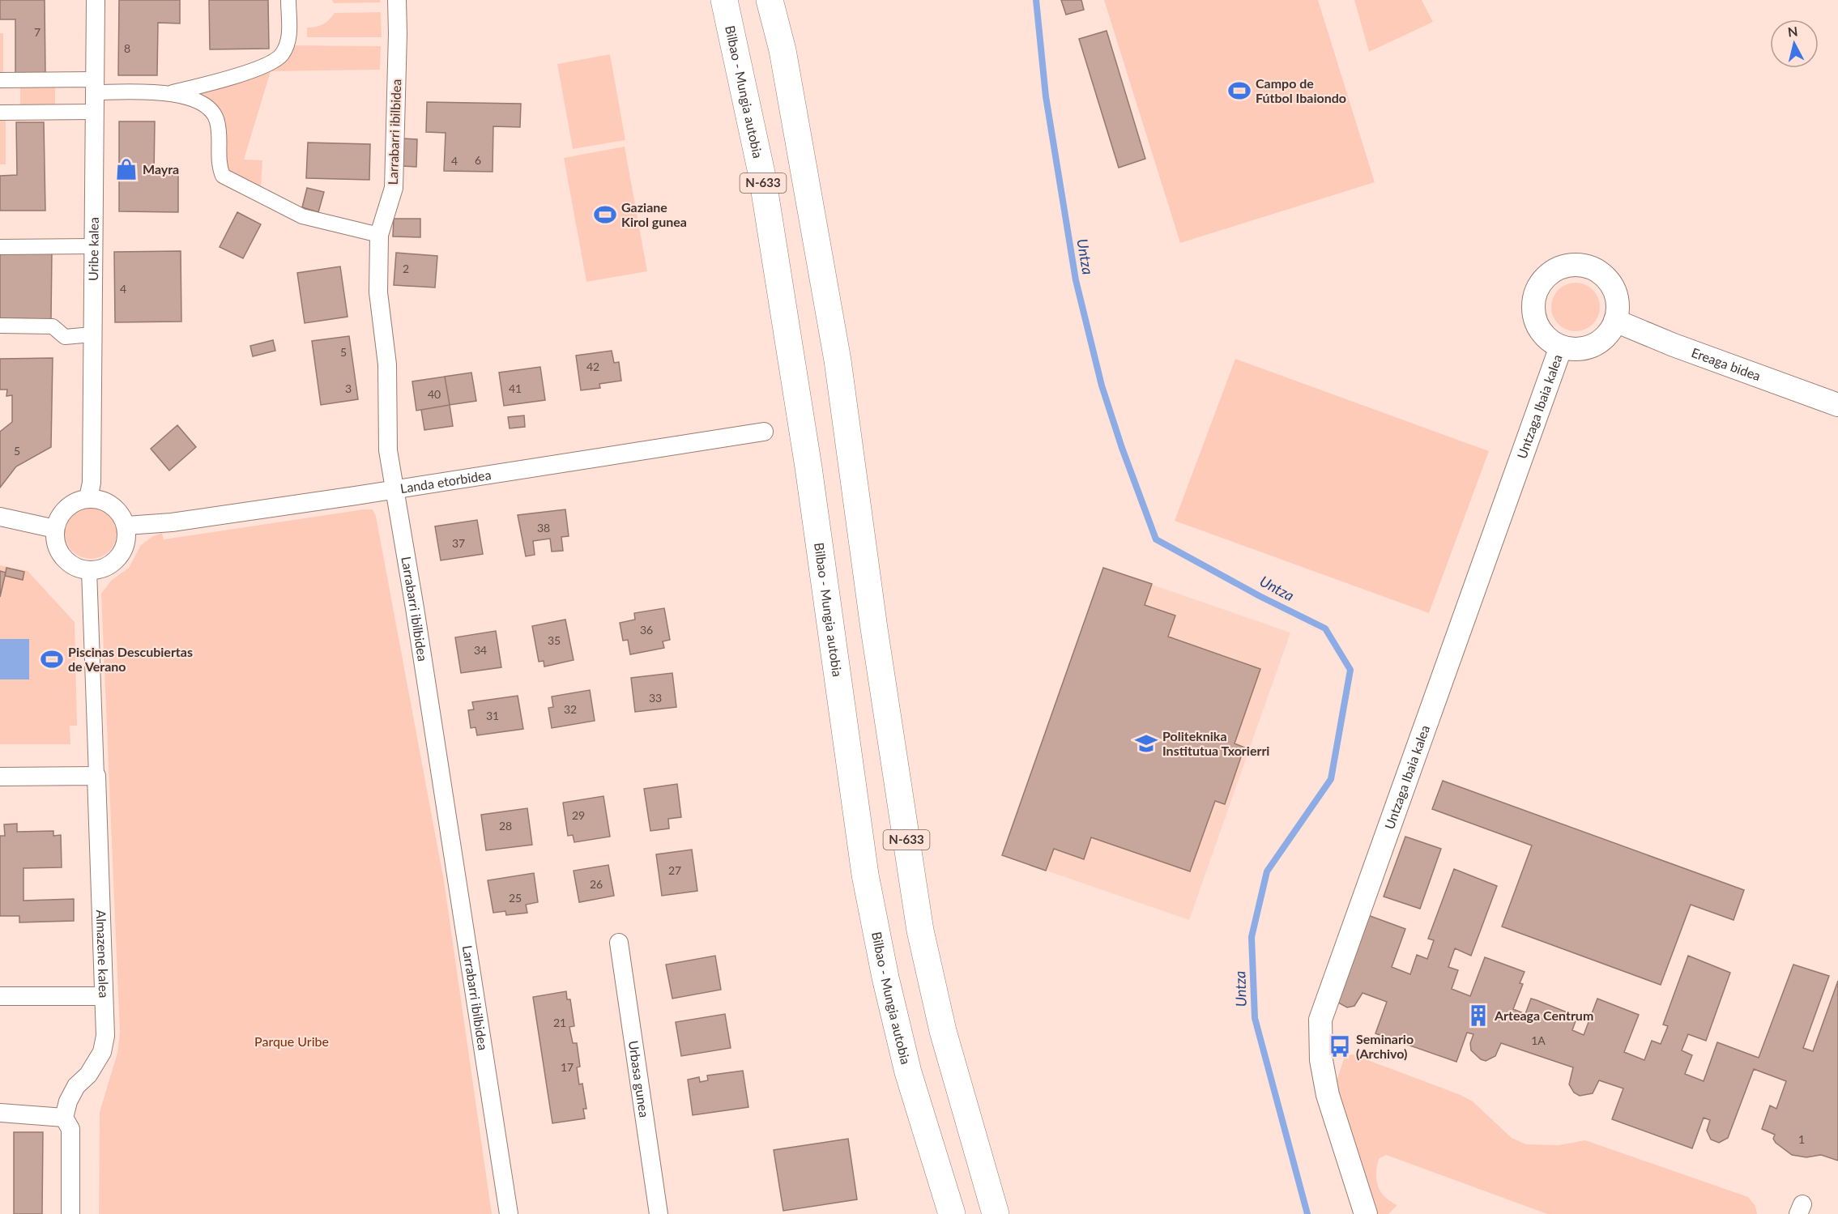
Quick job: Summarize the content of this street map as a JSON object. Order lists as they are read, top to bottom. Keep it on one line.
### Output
{"streets":{"highway":["Bilbao - Mungia autobia","N-633"],"street":["Larrabarri ibilbidea","Uribe kalea","Ereaga bidea","Untzaga Ibaia kalea","Landa etorbidea","Almazene kalea","Urbasa gunea"]},"crossings":[["Larrabarri ibilbidea","Landa etorbidea"],["Uribe kalea","Landa etorbidea"],["Ereaga bidea","Untzaga Ibaia kalea"]],"water":["Untza"],"parks":["Parque Uribe"],"places":{"sports":["Campo de Fútbol Ibaiondo","Gaziane Kirol gunea","Piscinas Descubiertas de Verano"],"shop":["Mayra"],"school or university":["Politeknika Institutua Txorierri"],"building":["Arteaga Centrum"],"bus stop":["Seminario (Archivo)"]},"house_numbers":["7","8","6","4","2","4","5","42","3","41","40","5","38","37","36","35","34","33","32","31","29","28","27","26","25","21","1A","17","1"],"north":"top"}
